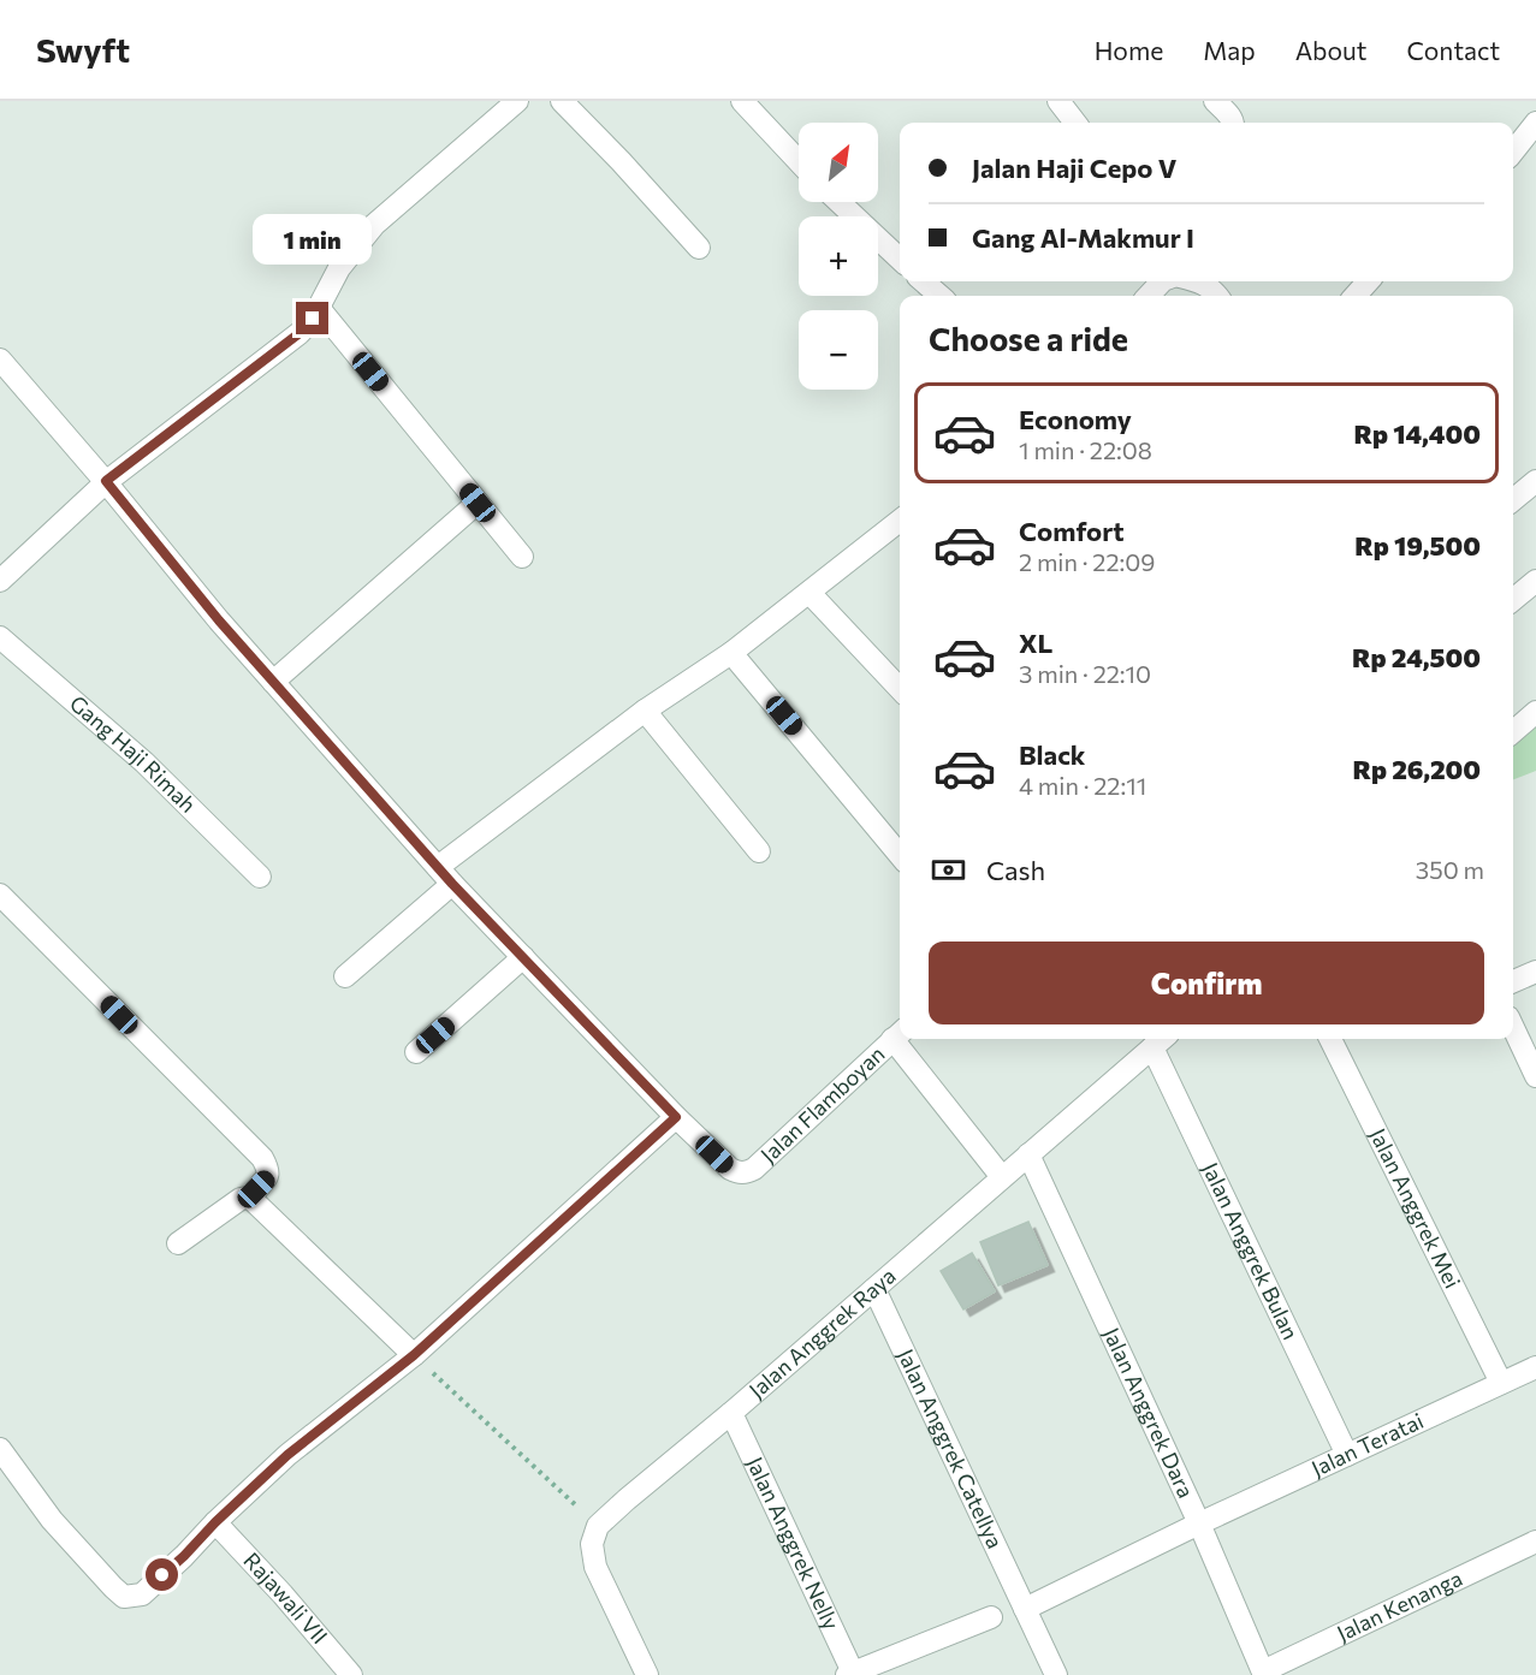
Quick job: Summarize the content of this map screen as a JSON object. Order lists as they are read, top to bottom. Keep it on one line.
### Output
{"streets":{"street":["Gang Haji Rimah","Jalan Flamboyan","Jalan Anggrek Mei","Jalan Anggrek Bulan","Jalan Anggrek Raya","Jalan Anggrek Dara","Jalan Teratai","Jalan Anggrek Catellya","Jalan Anggrek Nelly","Rajawali VII","Jalan Kenanga"]},"crossings":[["Jalan Anggrek Mei","Jalan Teratai"],["Jalan Anggrek Bulan","Jalan Anggrek Raya"],["Jalan Anggrek Bulan","Jalan Teratai"],["Jalan Anggrek Raya","Jalan Anggrek Dara"],["Jalan Anggrek Raya","Jalan Anggrek Catellya"],["Jalan Anggrek Raya","Jalan Anggrek Nelly"],["Jalan Anggrek Dara","Jalan Teratai"],["Jalan Anggrek Dara","Jalan Kenanga"]],"north":"top right","page":{"header":"Swyft","nav":["Home","Map","About","Contact"],"map_buttons":["+","−"],"banner":["Jalan Haji Cepo V","Gang Al-Makmur I"],"bubble":"1 min","heading":"Choose a ride","list":[{"name":"Economy","note":"1 min · 22:08","value":"Rp 14,400"},{"name":"Comfort","note":"2 min · 22:09","value":"Rp 19,500"},{"name":"XL","note":"3 min · 22:10","value":"Rp 24,500"},{"name":"Black","note":"4 min · 22:11","value":"Rp 26,200"}],"pay":["Cash","350 m"],"buttons":"Confirm"}}
